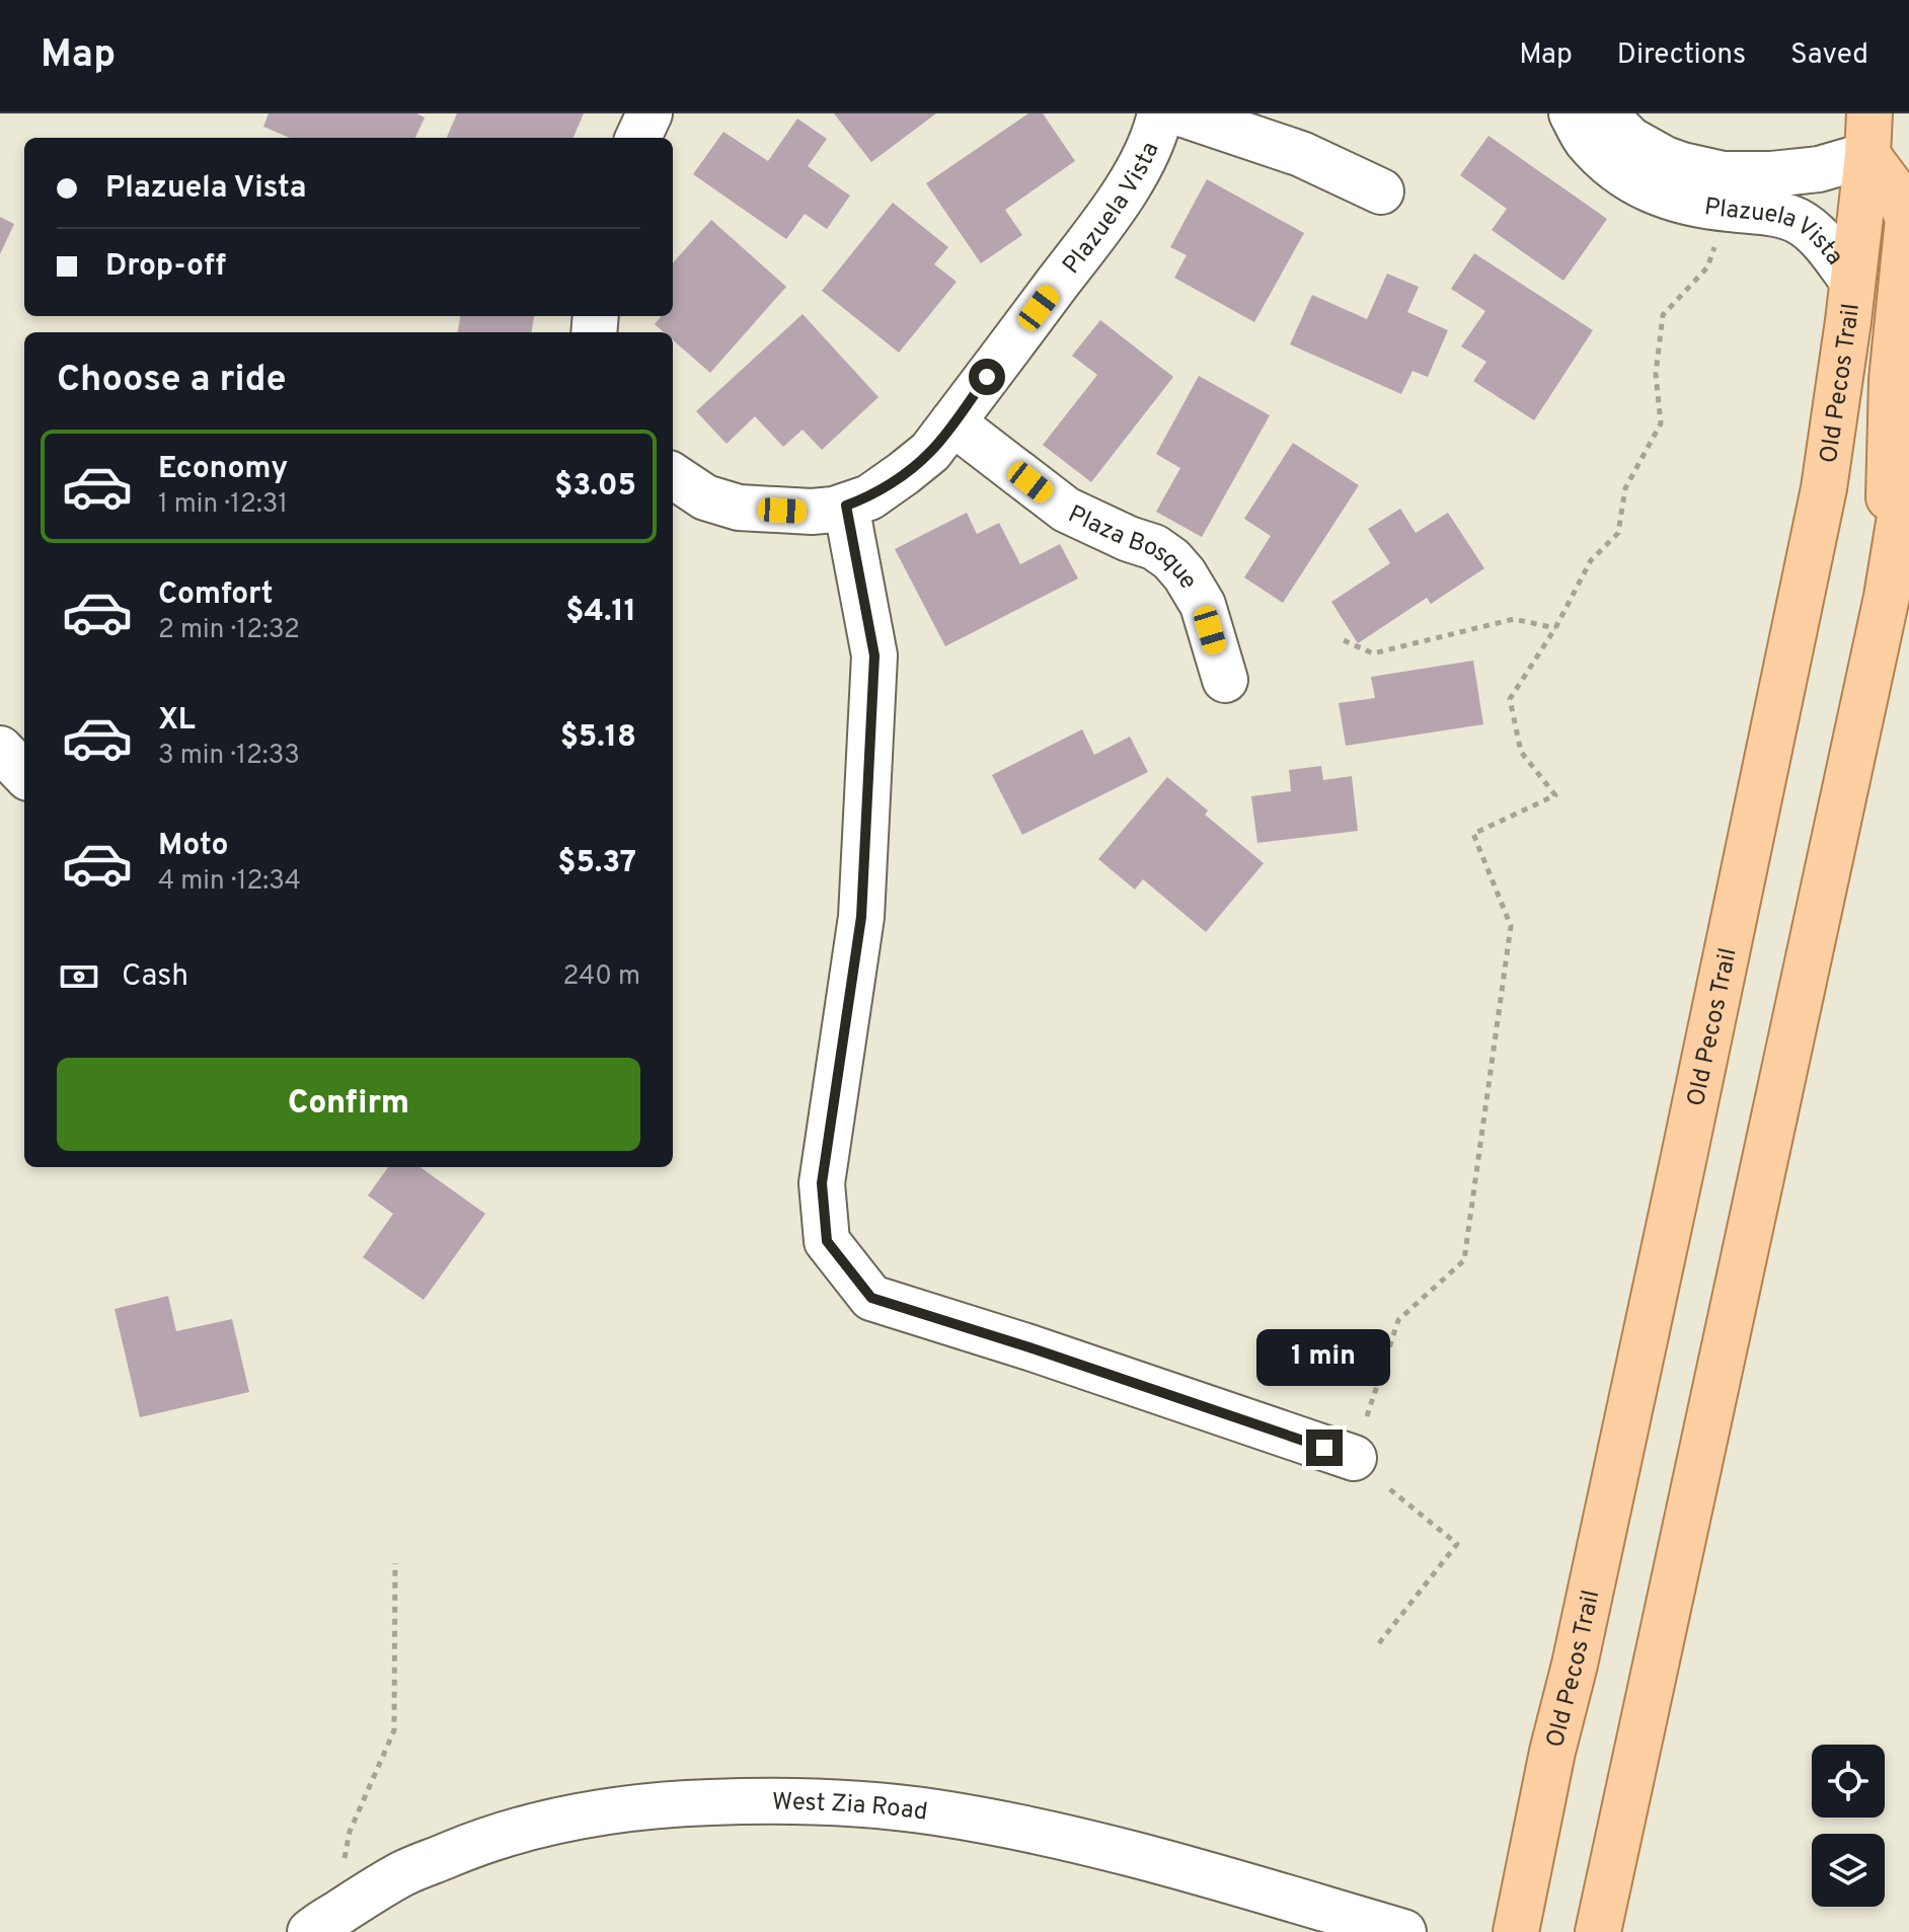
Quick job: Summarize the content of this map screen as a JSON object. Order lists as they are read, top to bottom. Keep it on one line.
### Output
{"streets":{"main road":["Old Pecos Trail"],"street":["Plazuela Vista","Plaza Bosque","West Zia Road"]},"crossings":[["Plazuela Vista","Old Pecos Trail"],["Plazuela Vista","Plaza Bosque"]],"page":{"header":"Map","nav":["Map","Directions","Saved"],"banner":["Plazuela Vista","Drop-off"],"heading":"Choose a ride","list":[{"name":"Economy","note":"1 min · 12:31","value":"$3.05"},{"name":"Comfort","note":"2 min · 12:32","value":"$4.11"},{"name":"XL","note":"3 min · 12:33","value":"$5.18"},{"name":"Moto","note":"4 min · 12:34","value":"$5.37"}],"pay":["Cash","240 m"],"buttons":"Confirm","bubble":"1 min"}}
